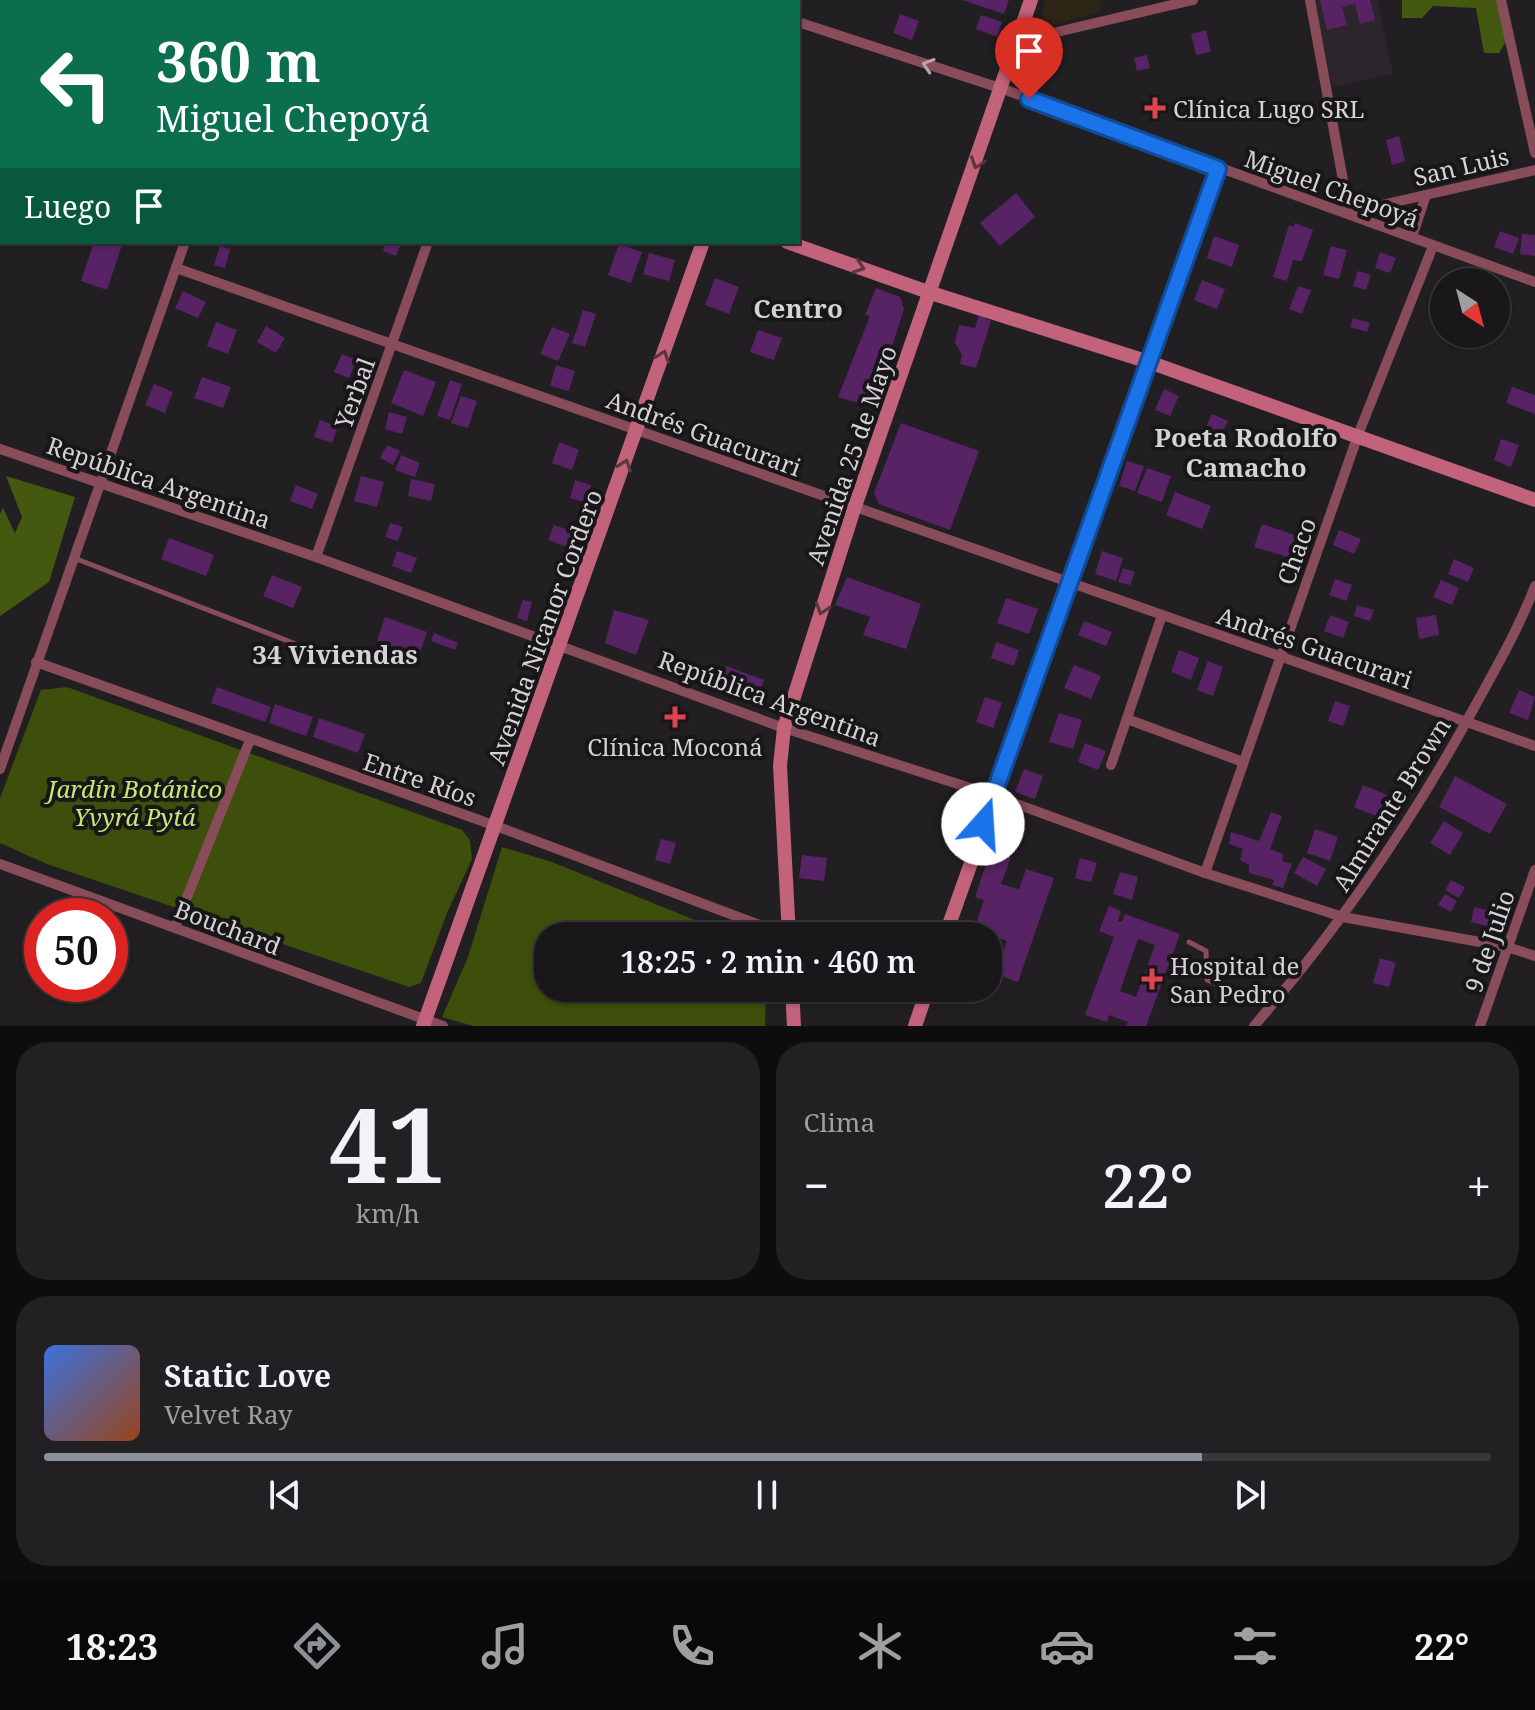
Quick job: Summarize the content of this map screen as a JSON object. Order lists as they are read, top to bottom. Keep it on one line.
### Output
{"streets":{"main road":["Avenida 25 de Mayo","Avenida Nicanor Cordero"],"street":["San Luis","Miguel Chepoyá","Yerbal","Andrés Guacurari","República Argentina","Chaco","Entre Ríos","Almirante Brown","Bouchard","9 de Julio"]},"crossings":[["San Luis","Miguel Chepoyá"],["Miguel Chepoyá","Avenida 25 de Mayo"],["Miguel Chepoyá","Chaco"],["Yerbal","Andrés Guacurari"],["Yerbal","República Argentina"],["Andrés Guacurari","Avenida 25 de Mayo"],["Andrés Guacurari","Chaco"],["Andrés Guacurari","Avenida Nicanor Cordero"],["Andrés Guacurari","Almirante Brown"],["Avenida 25 de Mayo","República Argentina"],["República Argentina","Chaco"],["República Argentina","Avenida Nicanor Cordero"],["República Argentina","Almirante Brown"],["República Argentina","9 de Julio"],["Avenida Nicanor Cordero","Entre Ríos"],["Avenida Nicanor Cordero","Bouchard"]],"one_way":["Avenida 25 de Mayo","Avenida Nicanor Cordero"],"districts":["Centro","Poeta Rodolfo Camacho","34 Viviendas"],"parks":["Jardín Botánico Yvyrá Pytá"],"places":{"health":["Clínica Lugo SRL","Clínica Moconá","Hospital de San Pedro"]},"north":"bottom right","page":{"turn":["360 m","Miguel Chepoyá"],"then":"Luego","limit":"50","trip":"18:25 · 2 min · 460 m","tile":[["41","km/h"],"Clima"],"heat":["−","22°","+"],"song":["Static Love","Velvet Ray"],"tabs":["18:23","22°"]}}
